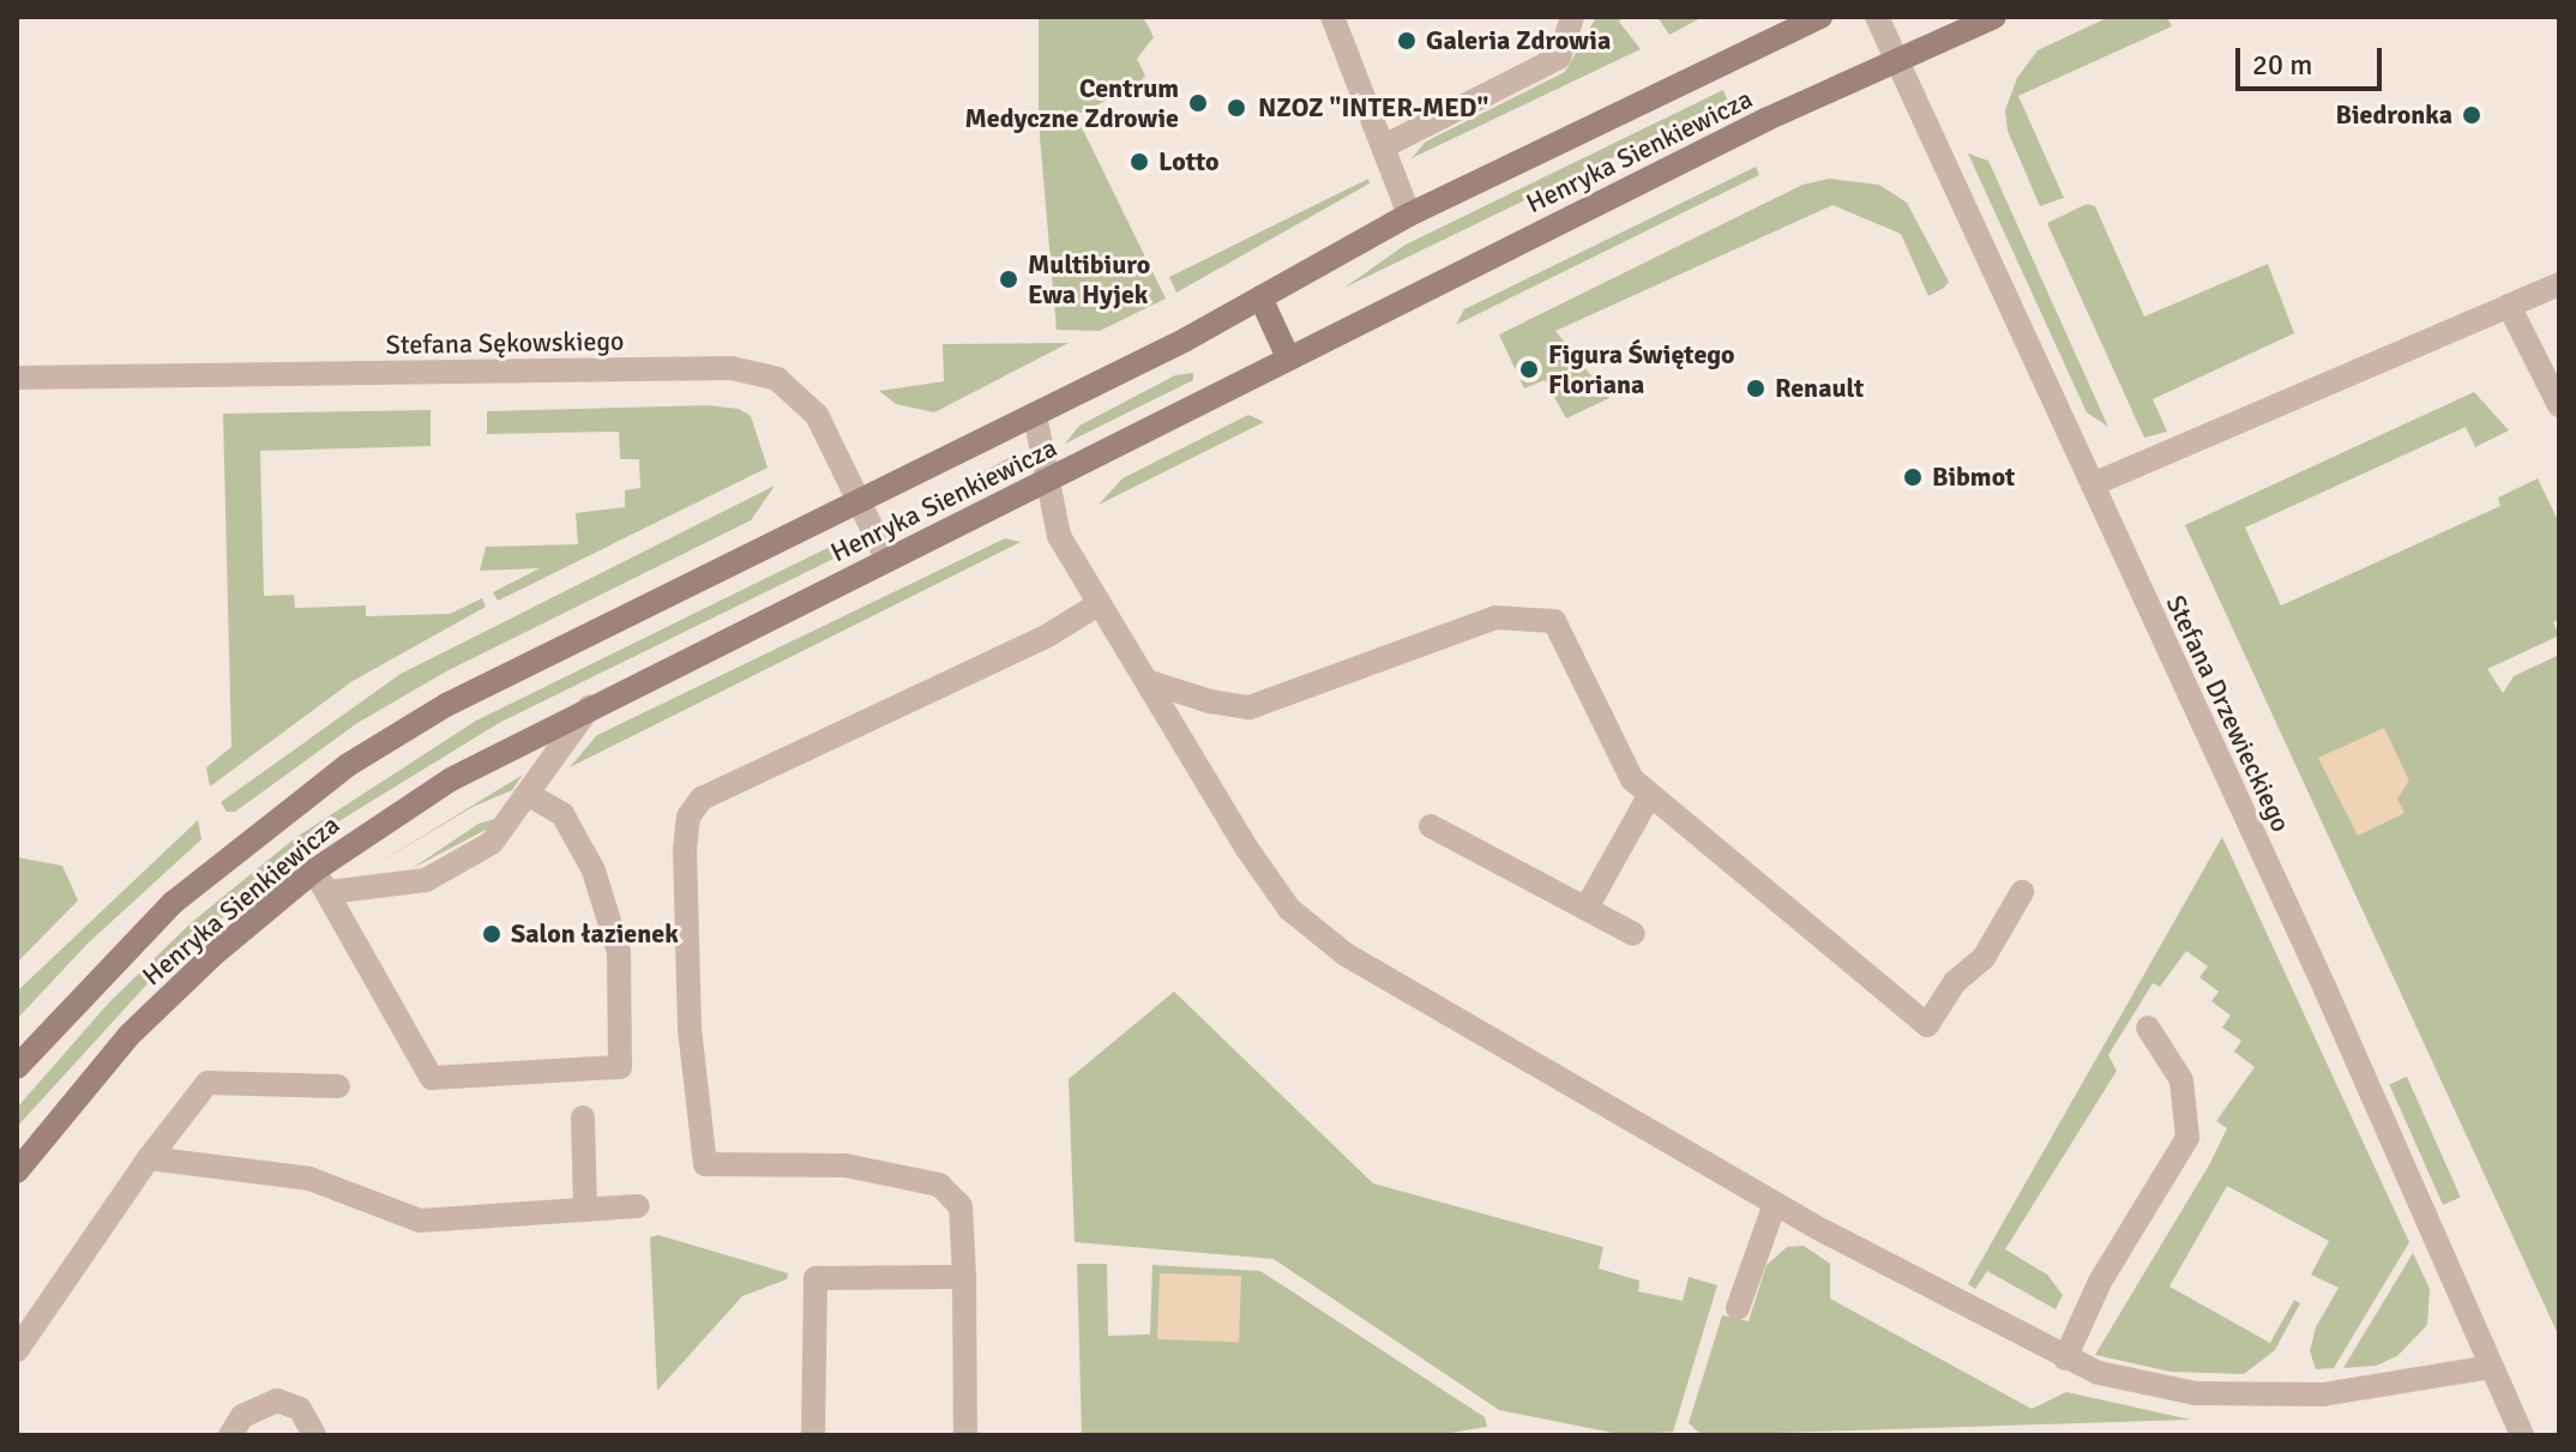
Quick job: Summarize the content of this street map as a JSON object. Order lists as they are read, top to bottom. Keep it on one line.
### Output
{"streets":{"street":["Henryka Sienkiewicza","Stefana Sękowskiego","Stefana Drzewieckiego"]},"crossings":[["Henryka Sienkiewicza","Stefana Sękowskiego"],["Henryka Sienkiewicza","Stefana Drzewieckiego"]],"places":["Galeria Zdrowia","Centrum Medyczne Zdrowie","NZOZ \"INTER-MED\"","Biedronka","Lotto","Multibiuro Ewa Hyjek","Figura Świętego Floriana","Renault","Bibmot","Salon łazienek"],"scale_bar":"20 m"}
